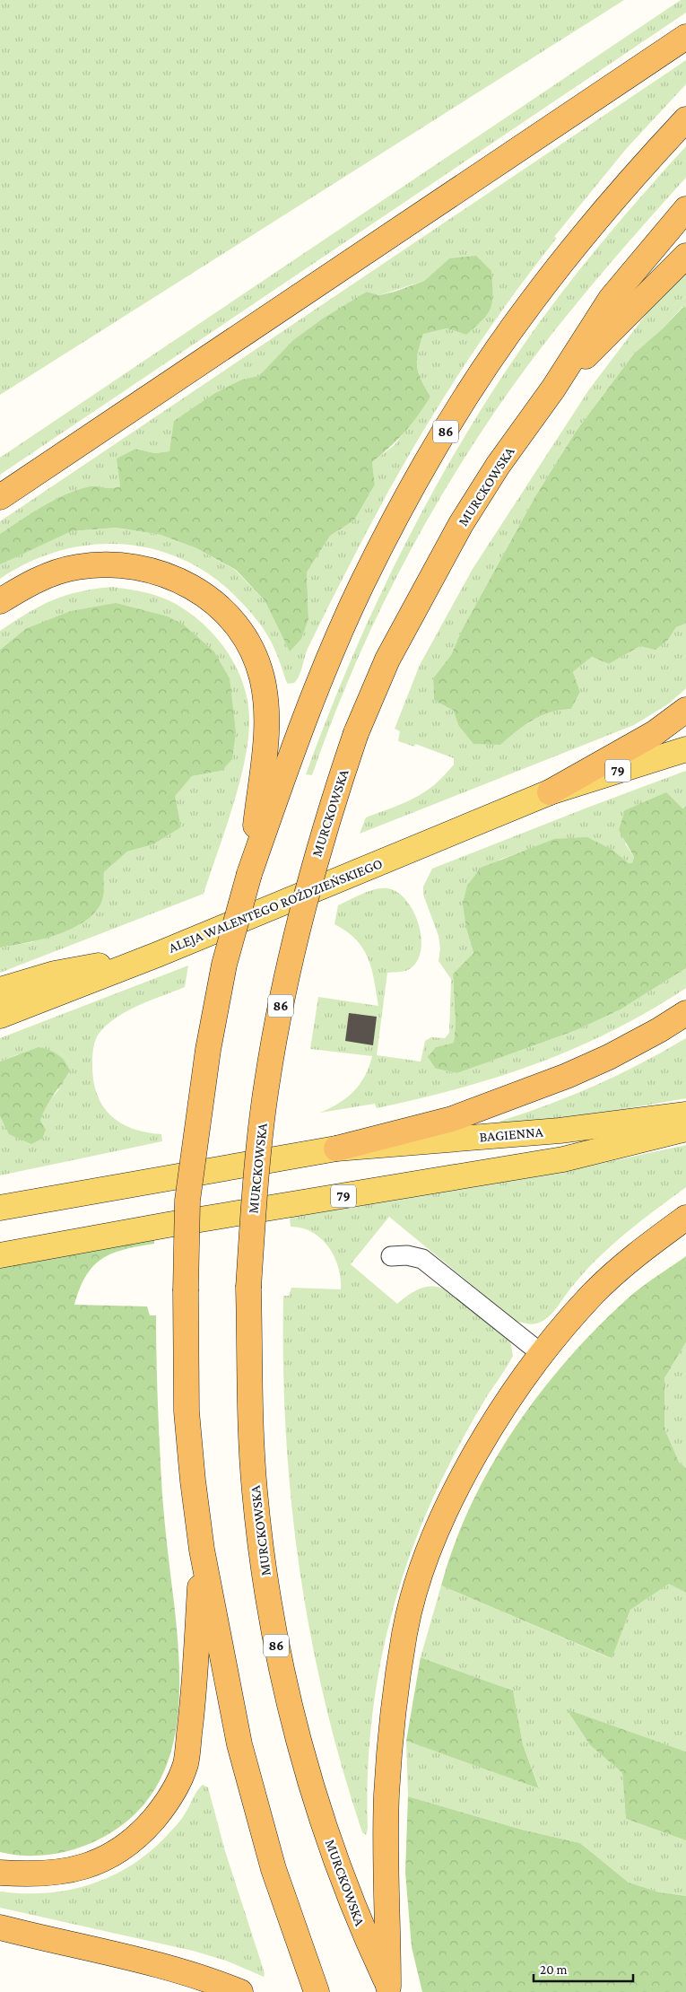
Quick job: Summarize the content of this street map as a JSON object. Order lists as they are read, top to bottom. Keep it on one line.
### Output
{"streets":{"highway":["86","MURCKOWSKA"],"main road":["79","ALEJA WALENTEGO ROŹDZIEŃSKIEGO","BAGIENNA"]},"crossings":[["86","MURCKOWSKA"],["79","ALEJA WALENTEGO ROŹDZIEŃSKIEGO"]],"scale_bar":"20 m"}
